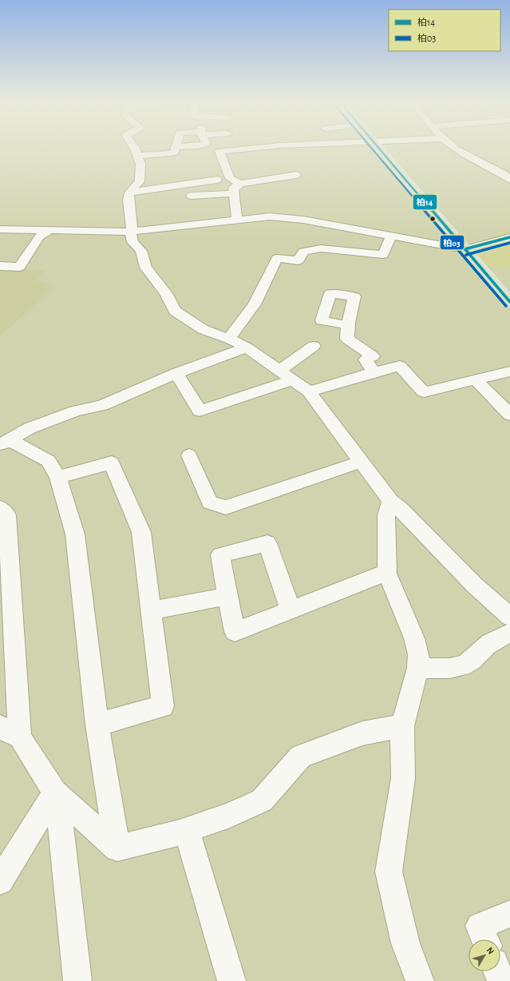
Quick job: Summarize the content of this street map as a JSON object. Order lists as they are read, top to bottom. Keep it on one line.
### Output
{"lines":["transit line 柏14","transit line 柏03"],"legend":["柏14","柏03"],"north":"top right"}
